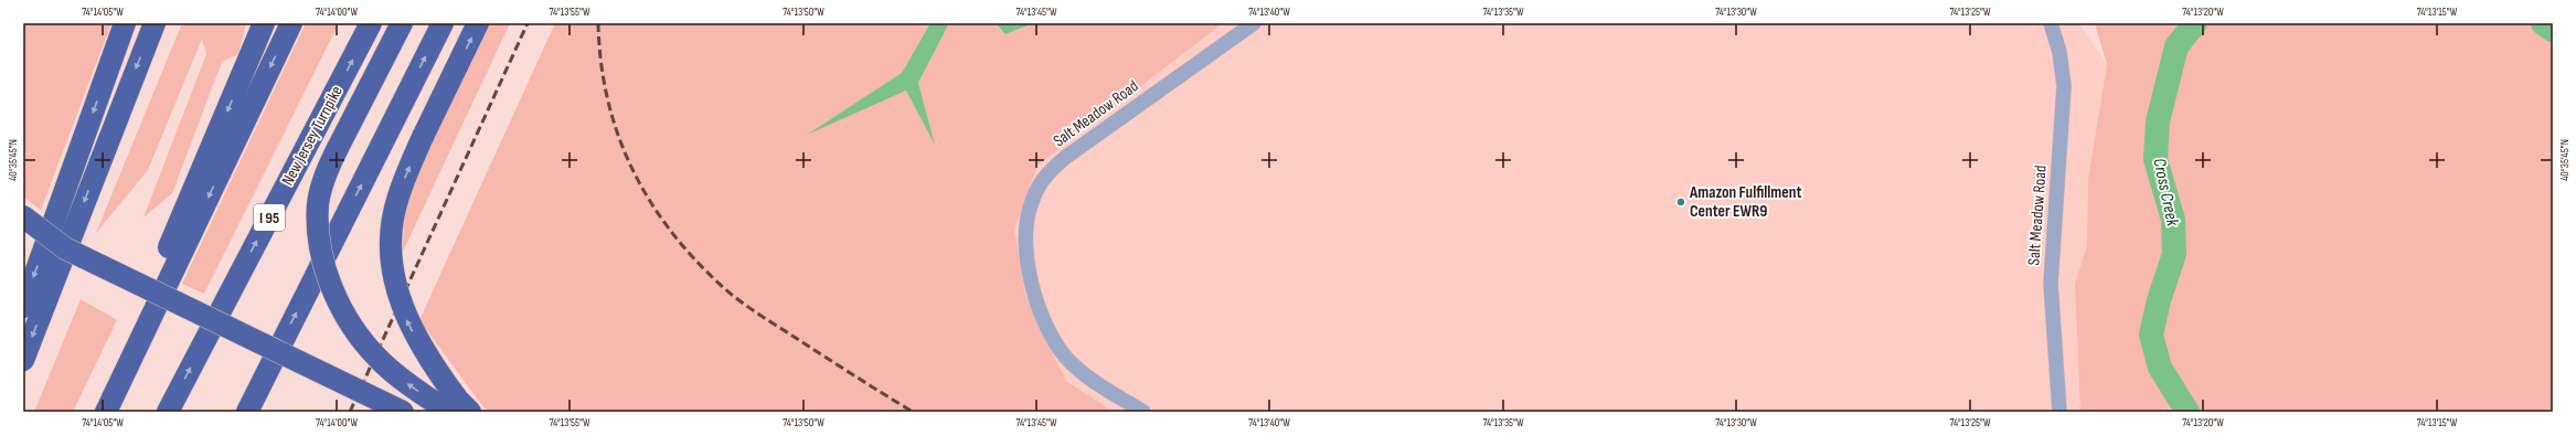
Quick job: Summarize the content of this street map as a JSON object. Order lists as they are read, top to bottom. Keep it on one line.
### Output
{"streets":{"highway":["New Jersey Turnpike","I 95"],"street":["Salt Meadow Road"]},"water":["Cross Creek"],"places":["Amazon Fulfillment Center EWR9"],"coordinates":["74°14'05\"W","74°14'00\"W","74°13'55\"W","74°13'50\"W","74°13'45\"W","74°13'40\"W","74°13'35\"W","74°13'30\"W","74°13'25\"W","74°13'20\"W","74°13'15\"W","40°35'45\"N"]}
